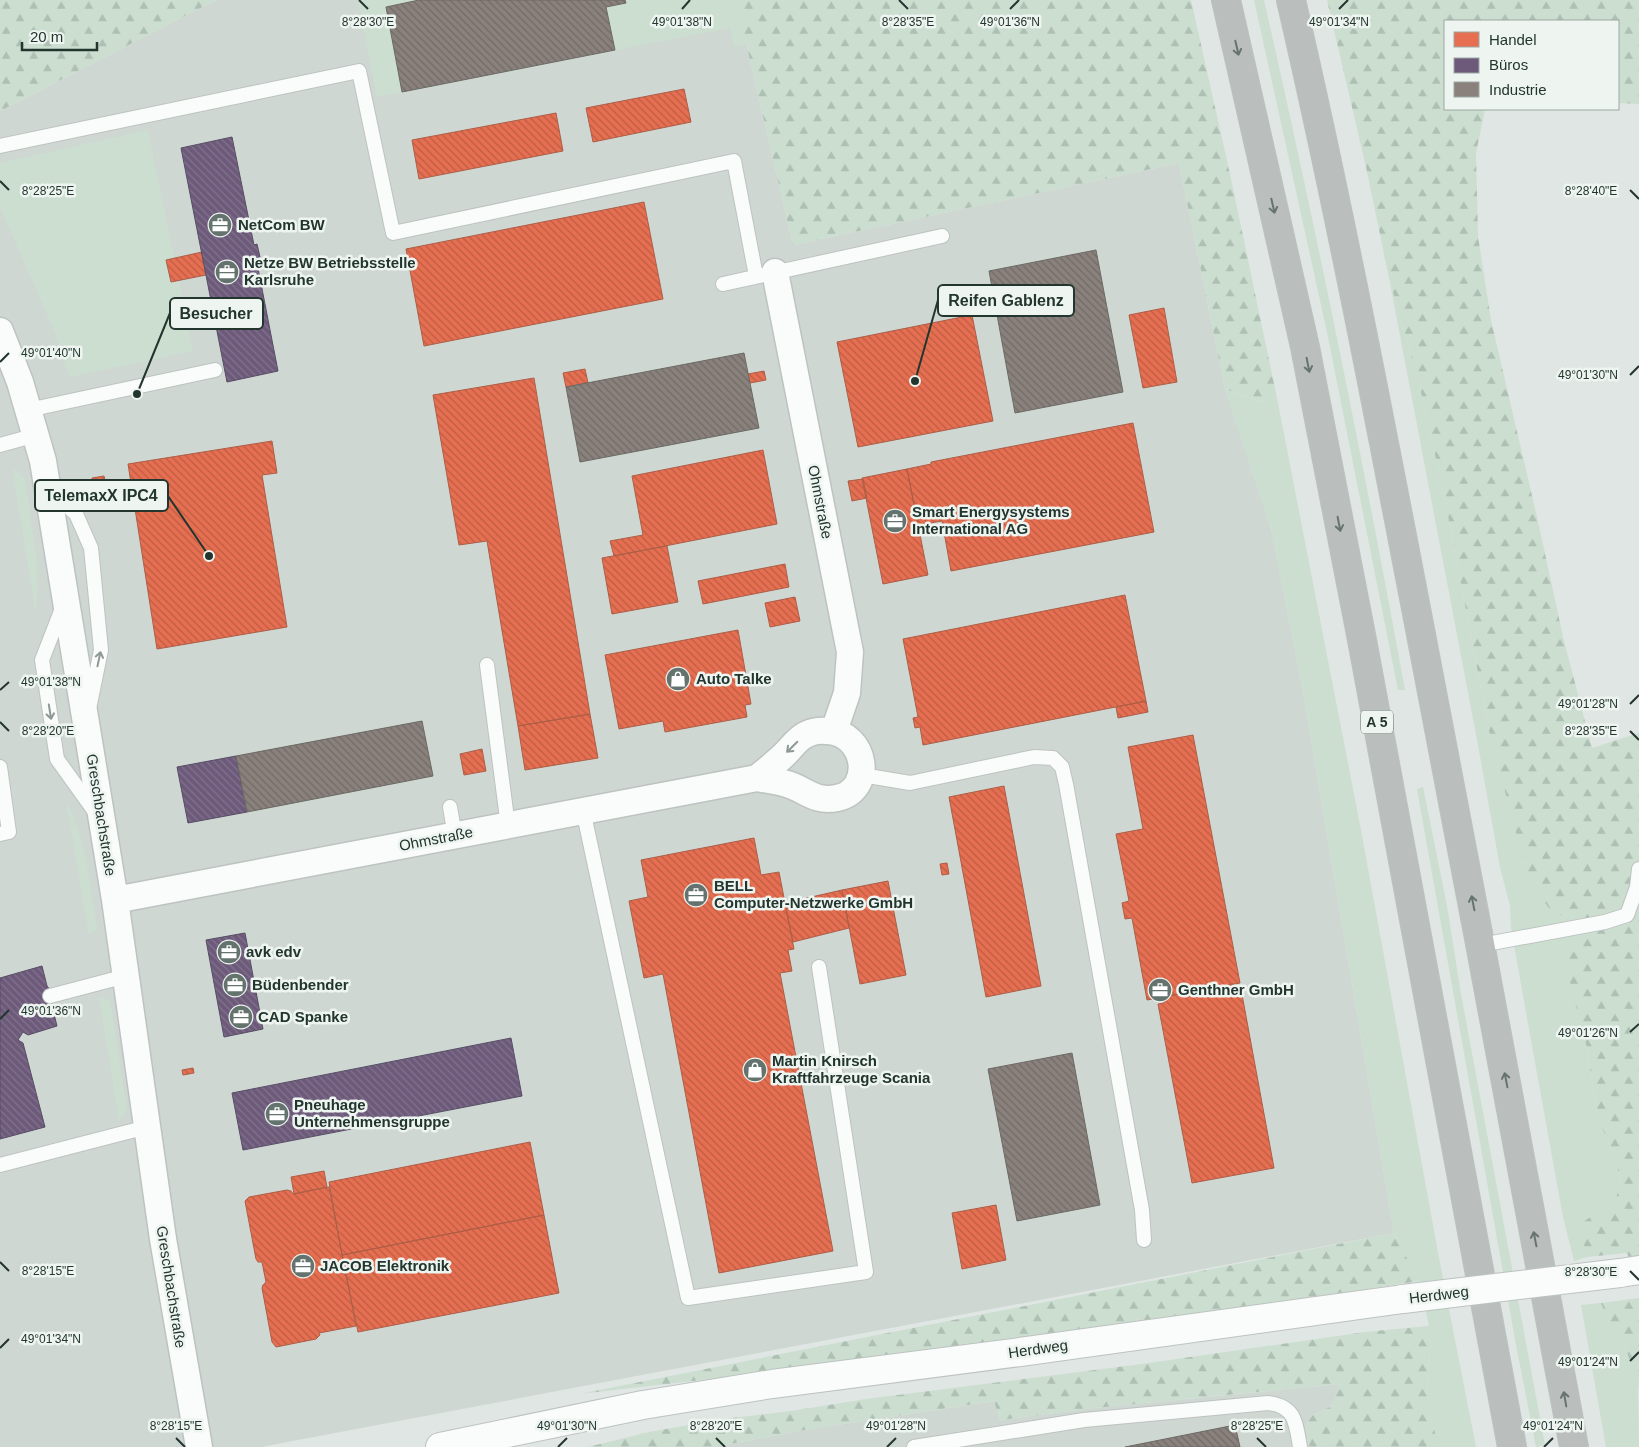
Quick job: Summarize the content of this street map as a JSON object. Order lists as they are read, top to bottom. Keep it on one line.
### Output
{"streets":{"highway":["A 5"],"main road":["Herdweg"],"street":["Ohmstraße","Greschbachstraße"]},"crossings":[["Ohmstraße","Greschbachstraße"]],"places":{"office":["NetCom BW","Netze BW Betriebsstelle Karlsruhe","Smart Energysystems International AG","BELL Computer-Netzwerke GmbH","avk edv","Büdenbender","Genthner GmbH","CAD Spanke","Pneuhage Unternehmensgruppe","JACOB Elektronik"],"other":["Reifen Gablenz","Besucher","TelemaxX IPC4"],"shop":["Auto Talke","Martin Knirsch Kraftfahrzeuge Scania"]},"legend":["Handel","Büros","Industrie"],"scale_bar":"20 m","coordinates":["8°28'30\"E","49°01'38\"N","8°28'35\"E","49°01'36\"N","49°01'34\"N","8°28'25\"E","8°28'40\"E","49°01'40\"N","49°01'30\"N","49°01'28\"N","8°28'20\"E","49°01'26\"N","8°28'15\"E","49°01'24\"N"]}
